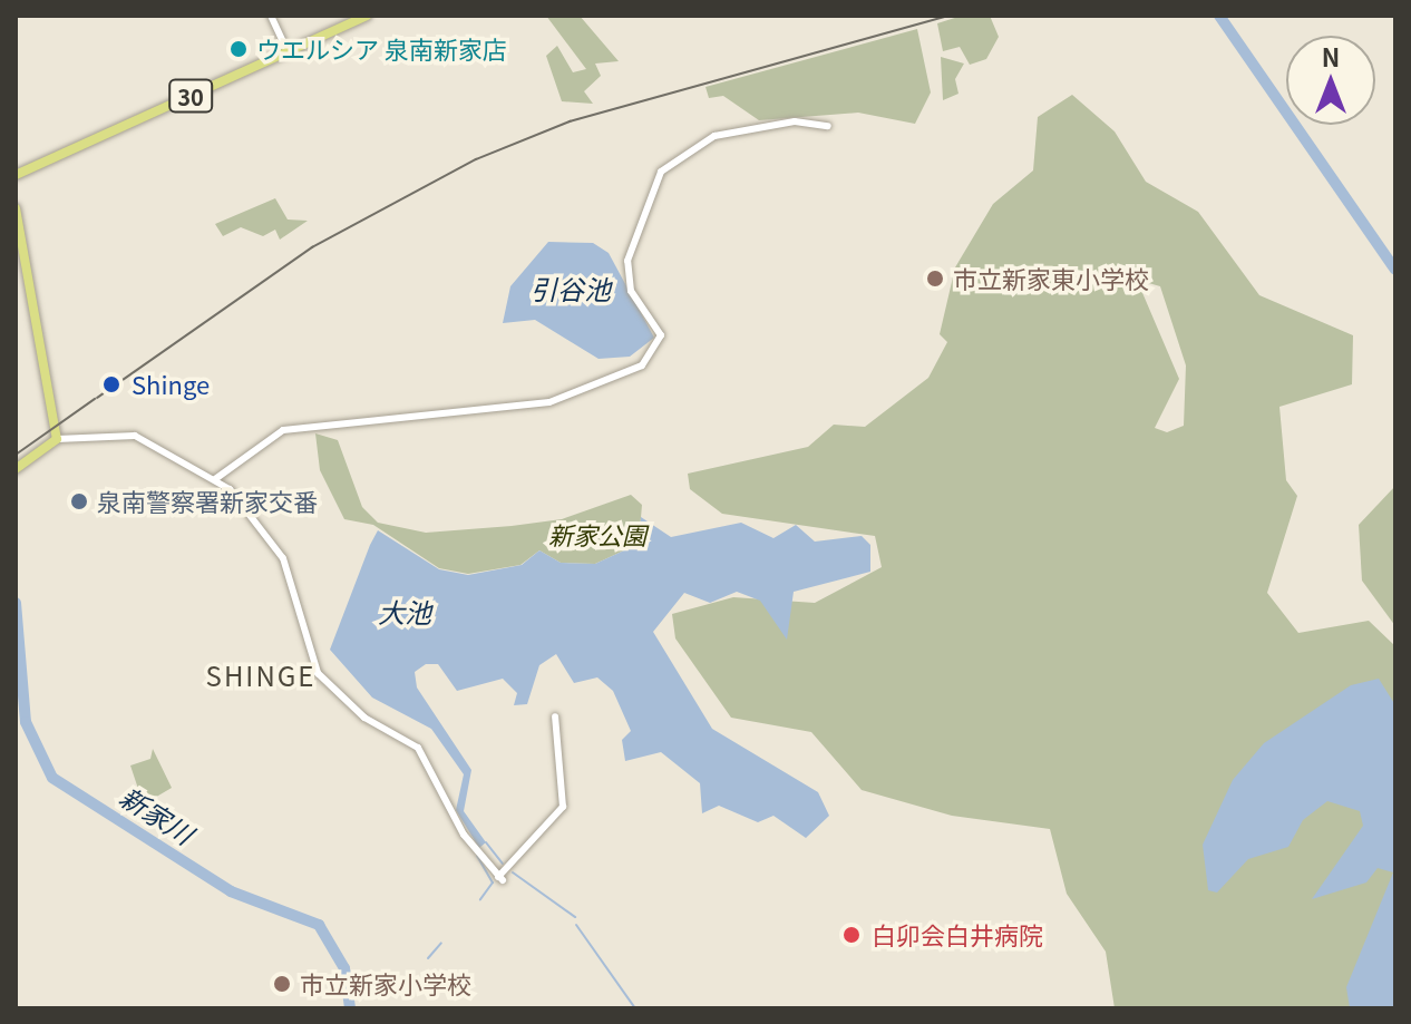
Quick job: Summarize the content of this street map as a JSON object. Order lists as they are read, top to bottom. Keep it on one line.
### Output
{"streets":{"main road":["30"]},"districts":["SHINGE"],"water":["引谷池","大池","新家川"],"parks":["新家公園"],"places":["ウエルシア 泉南新家店","市立新家東小学校","Shinge","泉南警察署新家交番","白卯会白井病院","市立新家小学校"],"north":"top"}
